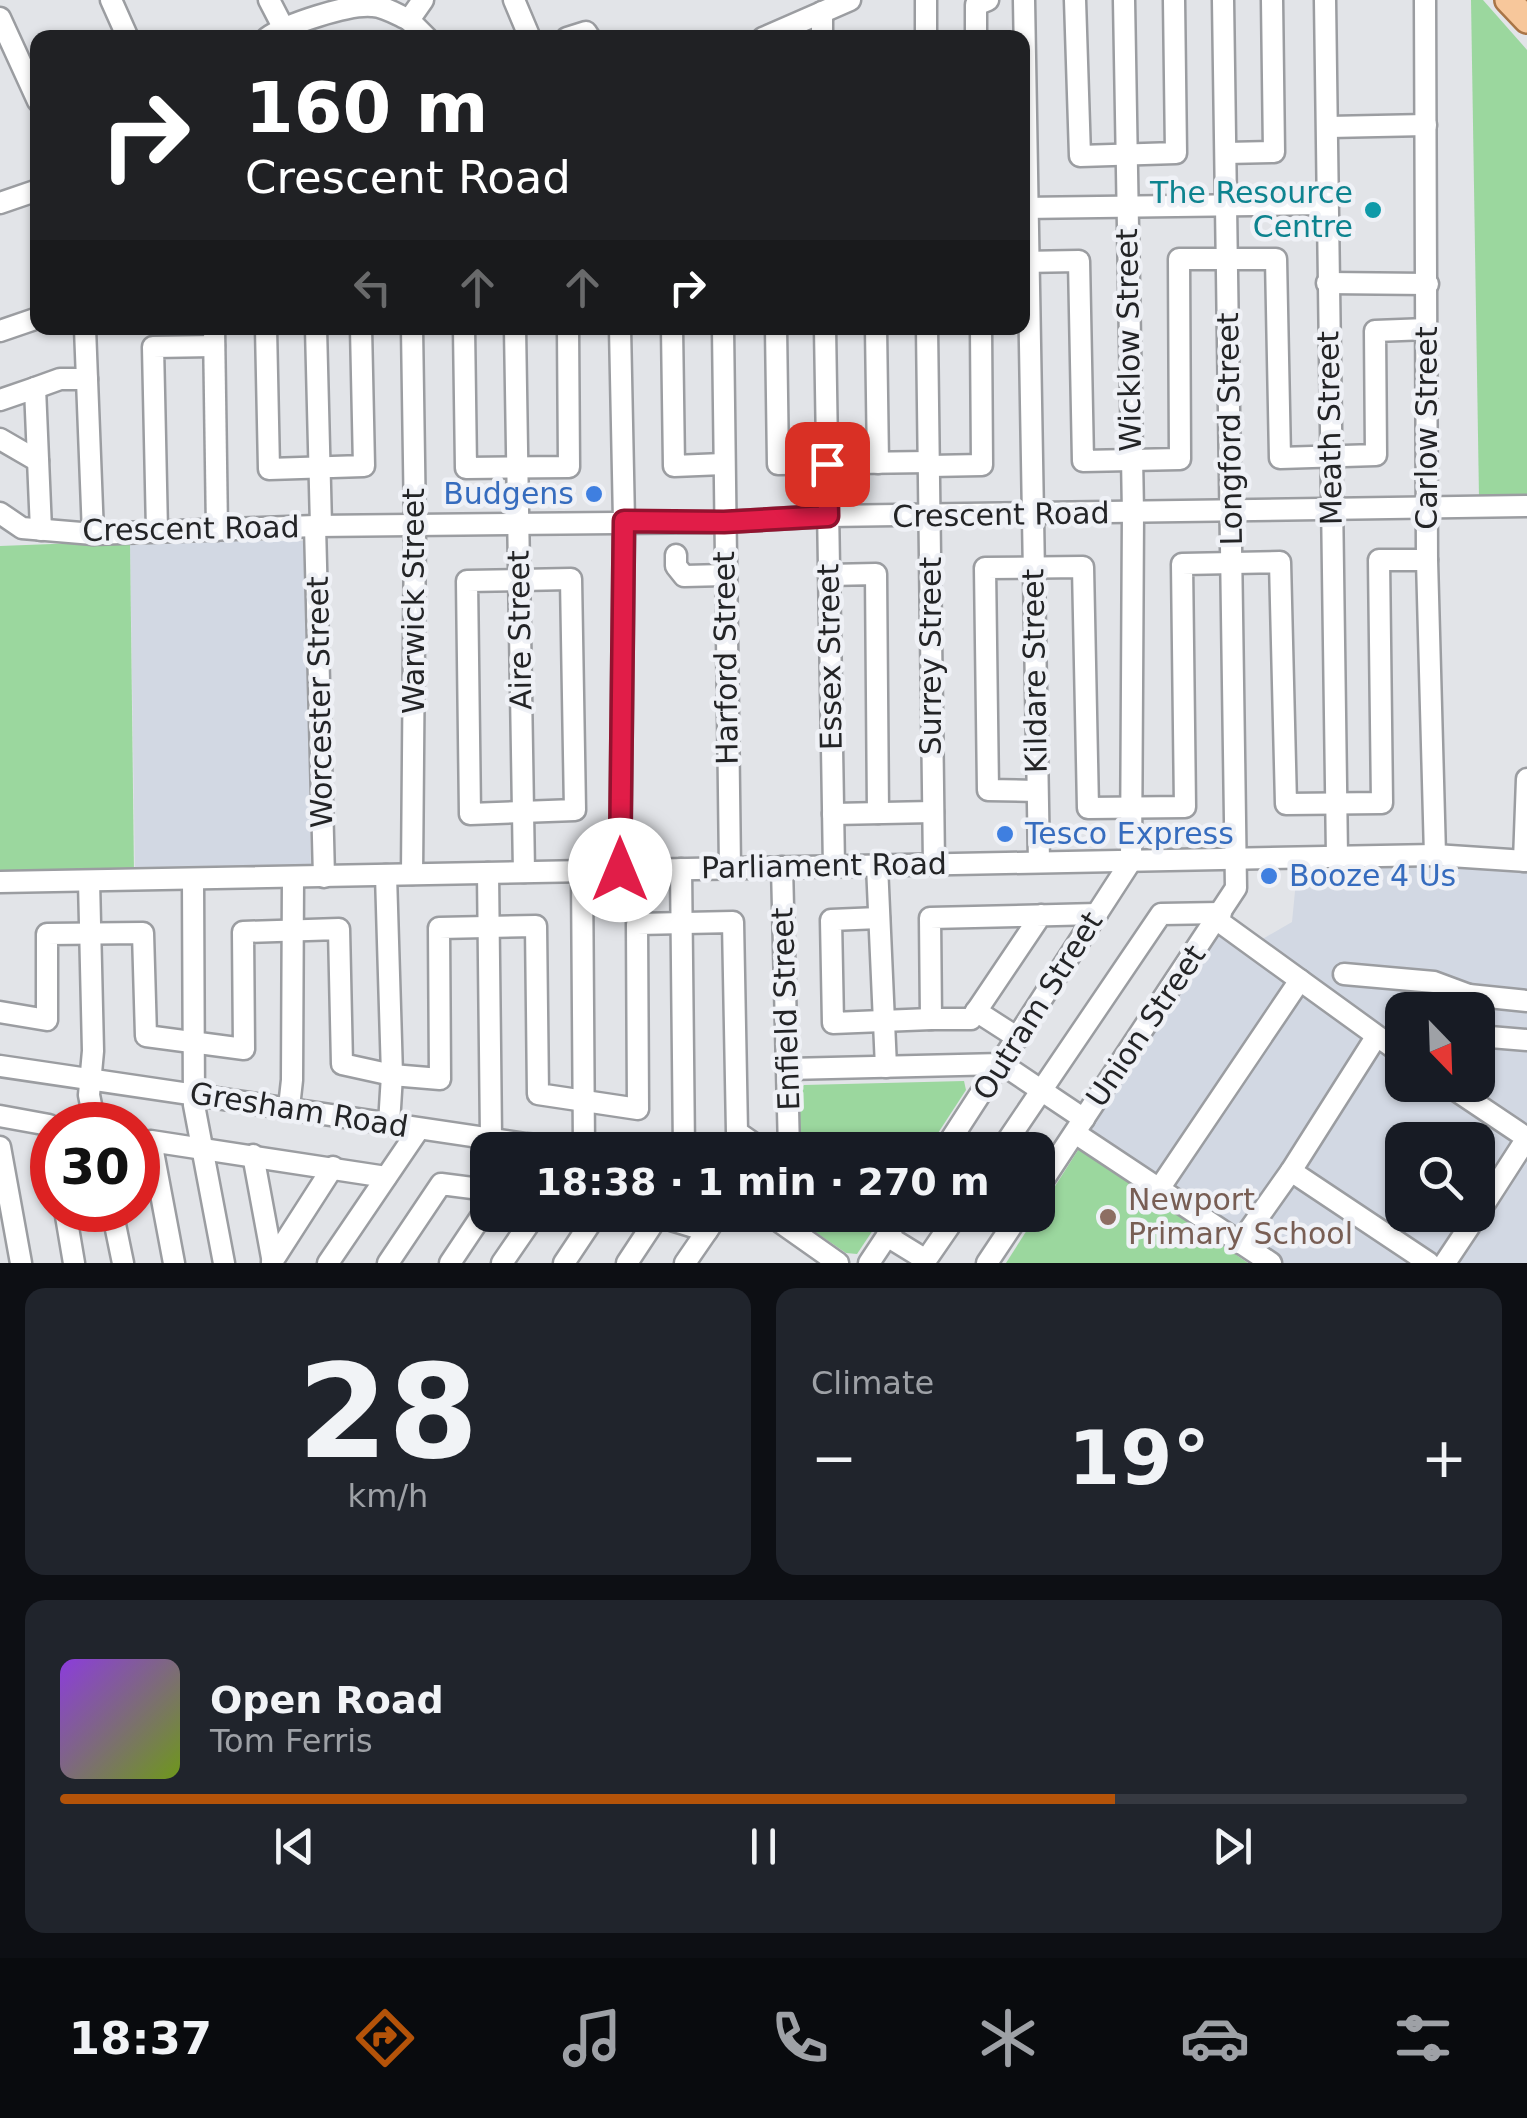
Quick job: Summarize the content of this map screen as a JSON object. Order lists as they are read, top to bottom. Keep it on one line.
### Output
{"streets":{"street":["Wicklow Street","Meath Street","Carlow Street","Longford Street","Crescent Road","Warwick Street","Aire Street","Surrey Street","Essex Street","Harford Street","Kildare Street","Worcester Street","Parliament Road","Outram Street","Enfield Street","Union Street","Gresham Road"]},"crossings":[["Wicklow Street","Crescent Road"],["Wicklow Street","Parliament Road"],["Wicklow Street","Outram Street"],["Meath Street","Crescent Road"],["Meath Street","Parliament Road"],["Carlow Street","Crescent Road"],["Carlow Street","Parliament Road"],["Longford Street","Crescent Road"],["Longford Street","Parliament Road"],["Longford Street","Union Street"],["Crescent Road","Warwick Street"],["Crescent Road","Aire Street"],["Crescent Road","Surrey Street"],["Crescent Road","Essex Street"],["Crescent Road","Harford Street"],["Crescent Road","Kildare Street"],["Crescent Road","Worcester Street"],["Warwick Street","Parliament Road"],["Aire Street","Parliament Road"],["Surrey Street","Parliament Road"],["Essex Street","Parliament Road"],["Harford Street","Parliament Road"],["Kildare Street","Parliament Road"],["Worcester Street","Parliament Road"],["Parliament Road","Outram Street"],["Parliament Road","Enfield Street"],["Parliament Road","Union Street"]],"places":["The Resource Centre","Budgens","Tesco Express","Booze 4 Us","Newport Primary School"],"north":"bottom right","page":{"turn":["160 m","Crescent Road"],"limit":"30","trip":"18:38 · 1 min · 270 m","tile":[["28","km/h"],"Climate"],"heat":["−","19°","+"],"song":["Open Road","Tom Ferris"],"tabs":"18:37"}}
